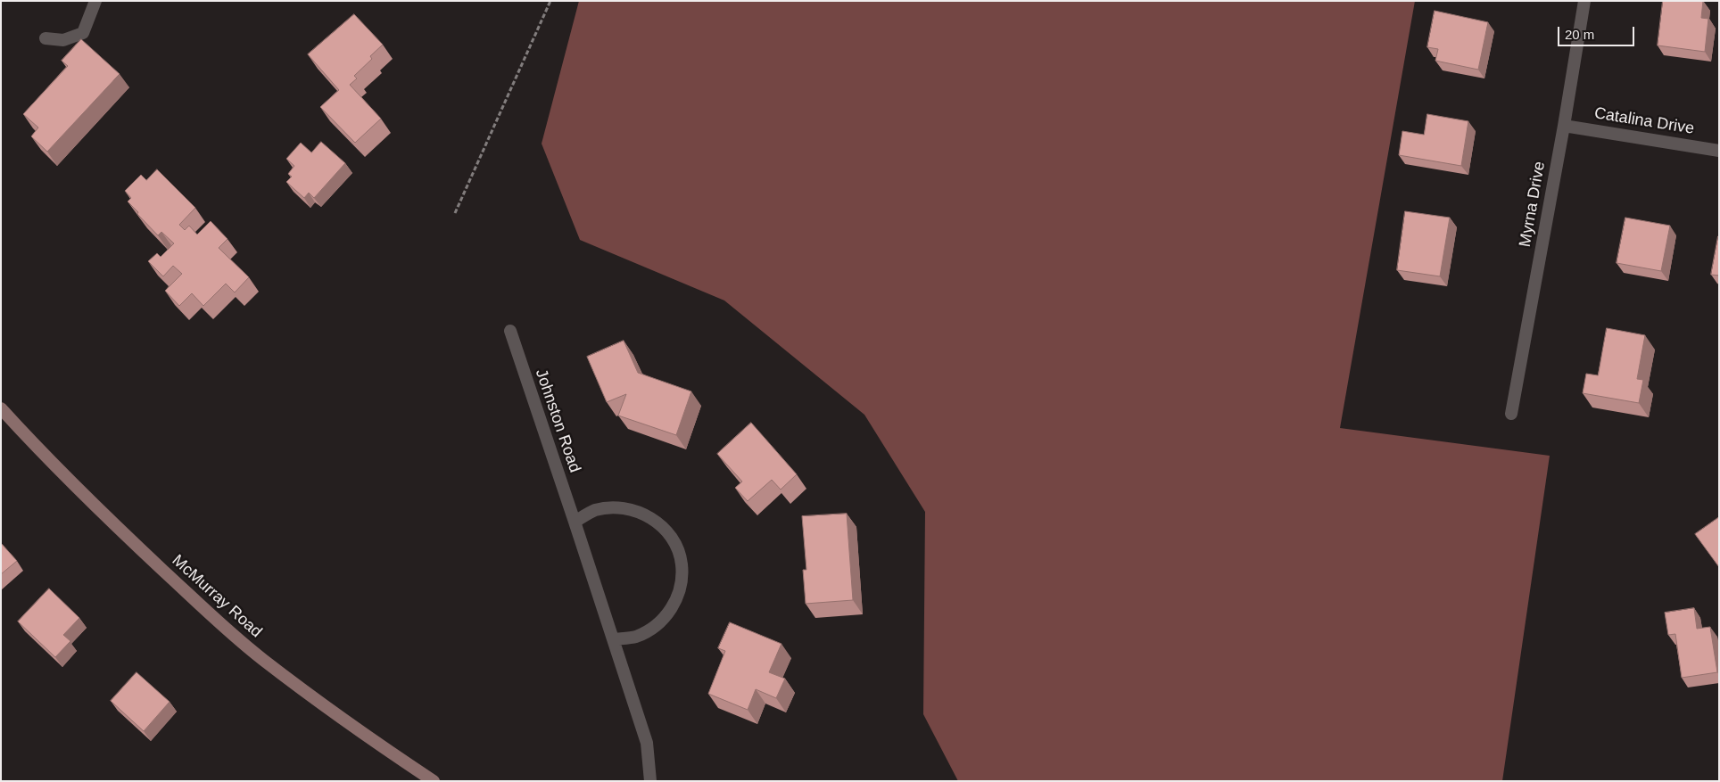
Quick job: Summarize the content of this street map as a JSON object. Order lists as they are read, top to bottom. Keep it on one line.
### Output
{"streets":{"main road":["McMurray Road"],"street":["Catalina Drive","Myrna Drive","Johnston Road"]},"crossings":[["Catalina Drive","Myrna Drive"]],"scale_bar":"20 m"}
